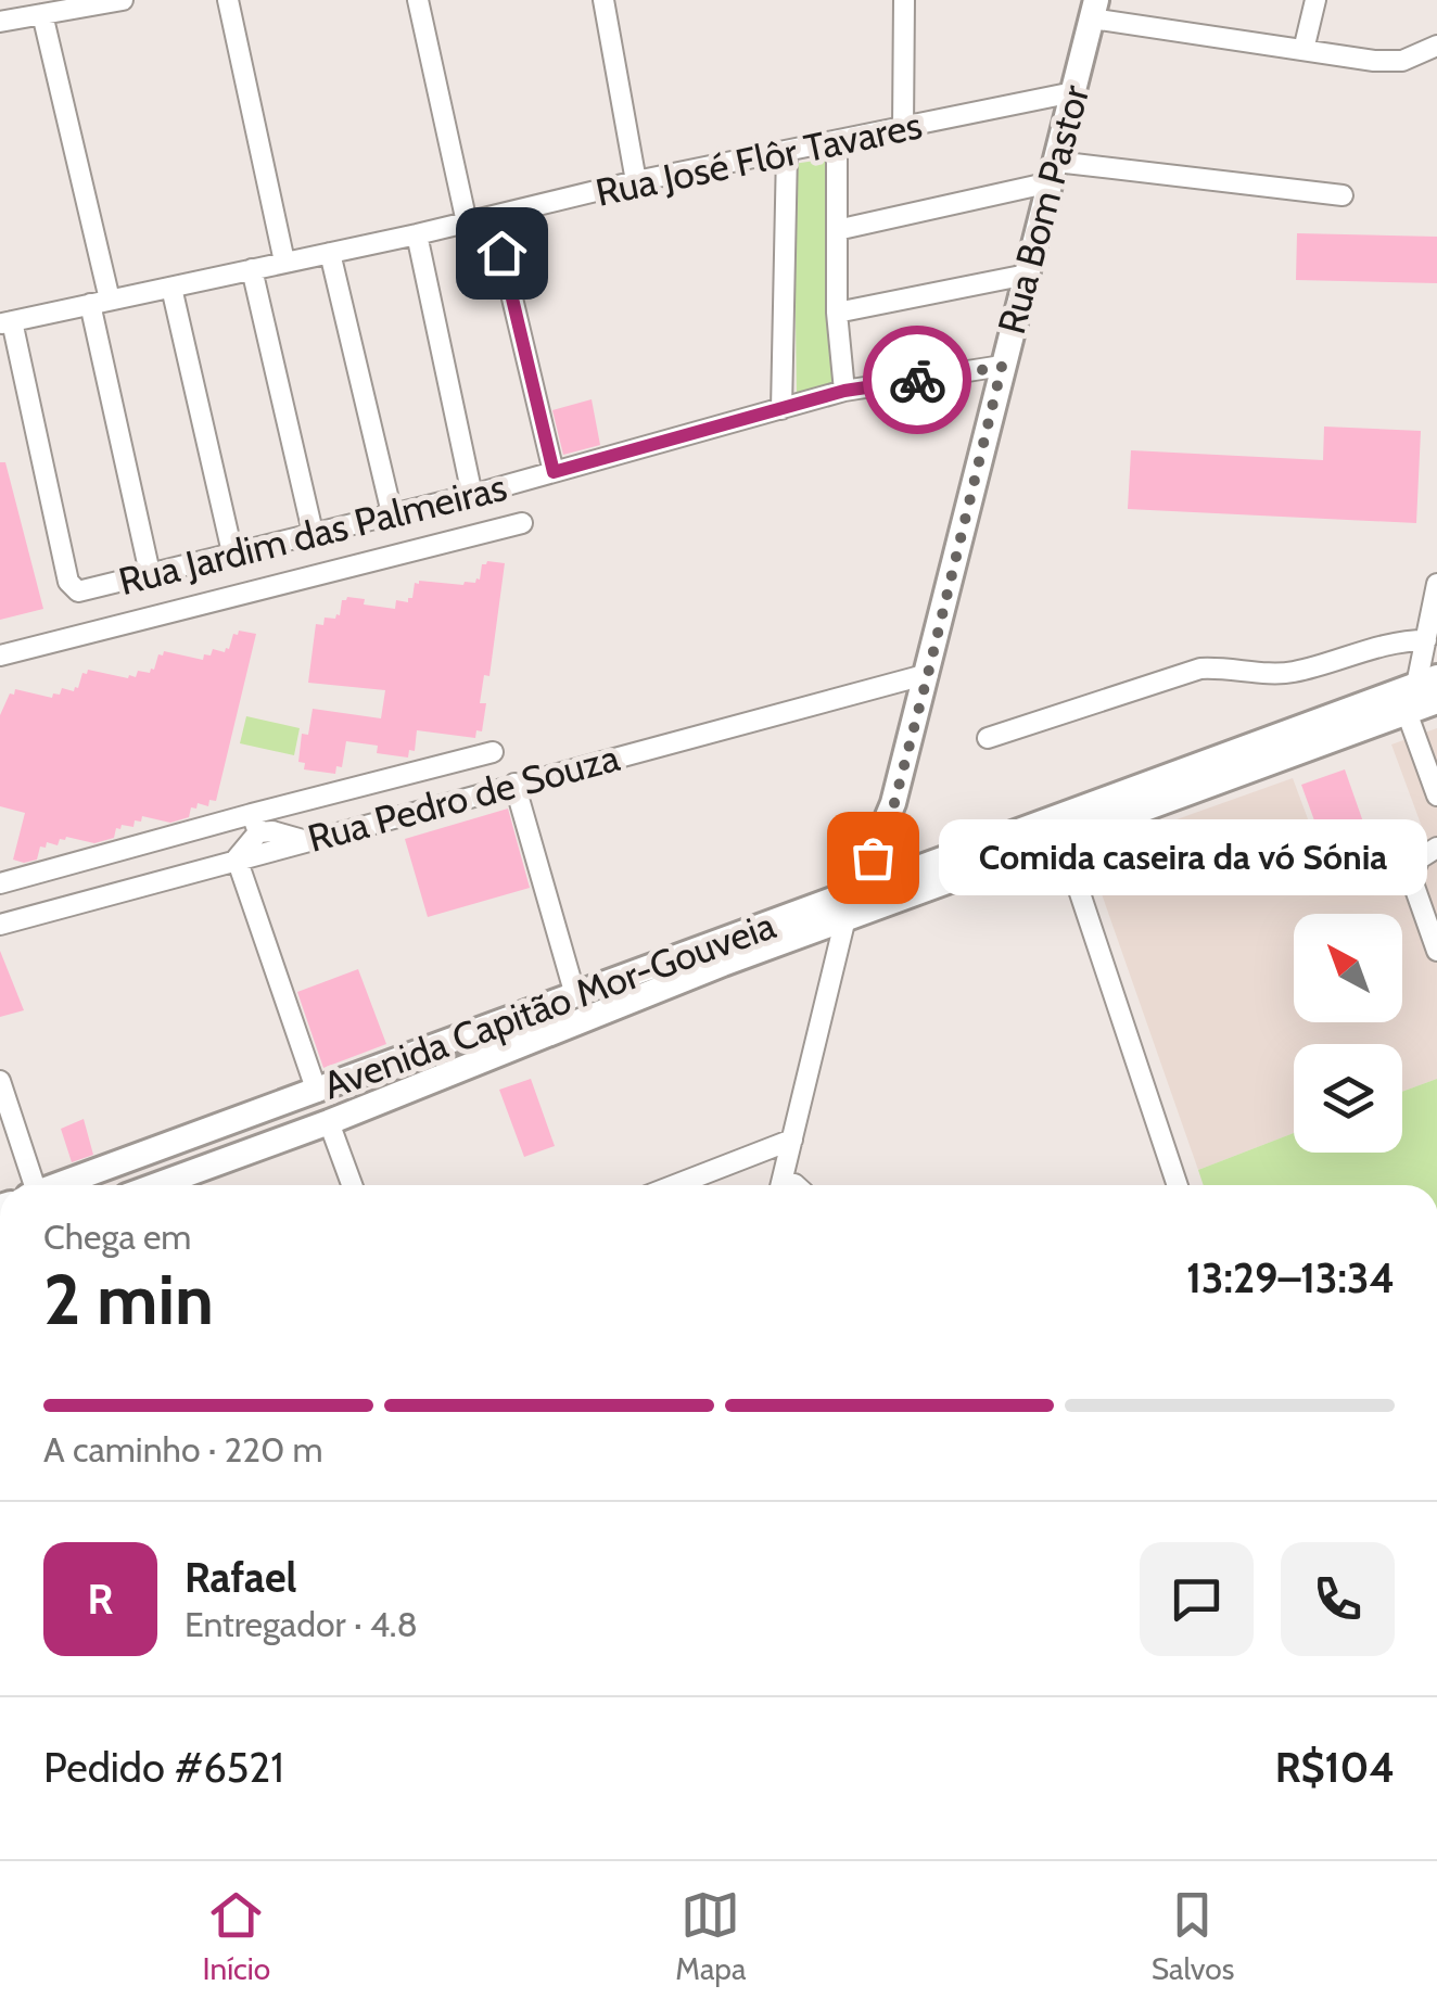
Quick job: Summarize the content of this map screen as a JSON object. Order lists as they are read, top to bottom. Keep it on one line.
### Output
{"streets":{"main road":["Rua Bom Pastor","Avenida Capitão Mor-Gouveia"],"street":["Rua José Flôr Tavares","Rua Jardim das Palmeiras","Rua Pedro de Souza"]},"crossings":[["Rua José Flôr Tavares","Rua Bom Pastor"],["Rua José Flôr Tavares","Rua Jardim das Palmeiras"],["Rua Bom Pastor","Rua Jardim das Palmeiras"],["Rua Bom Pastor","Rua Pedro de Souza"],["Rua Bom Pastor","Avenida Capitão Mor-Gouveia"]],"places":["Comida caseira da vó Sónia"],"north":"top left","page":{"bubble":"Comida caseira da vó Sónia","heading":["2 min","Chega em","13:29–13:34"],"panel":["Rafael","Entregador · 4.8","Pedido #6521","R$104"],"bar":"A caminho · 220 m","round":"R","tabs":["Início","Mapa","Salvos"]}}
